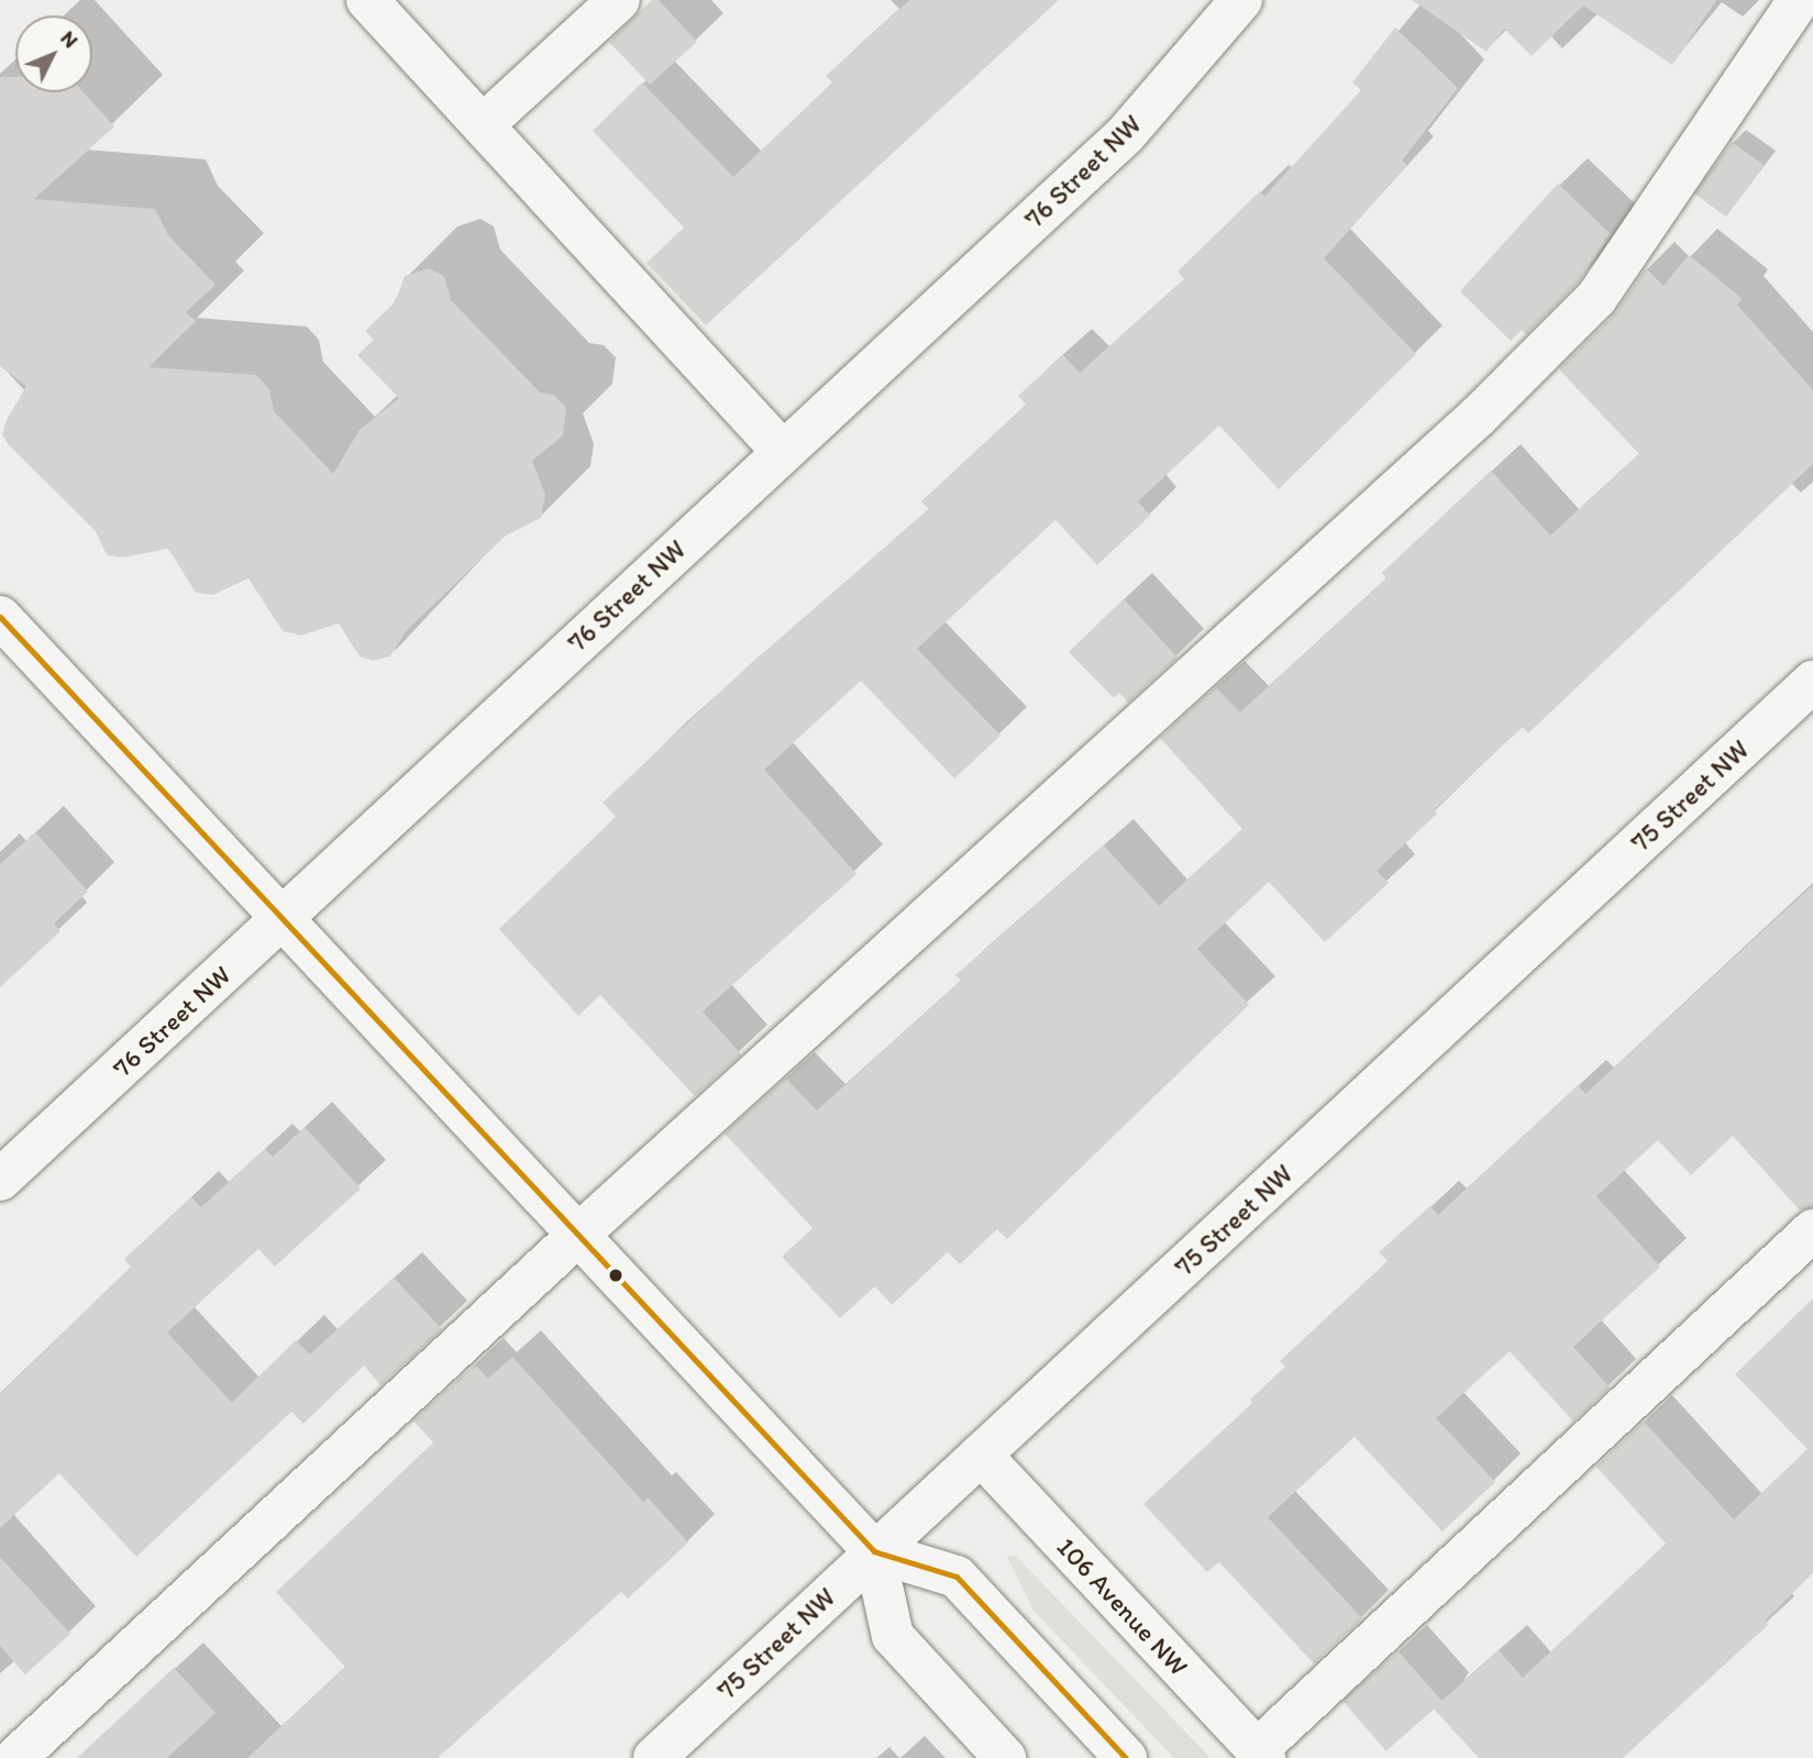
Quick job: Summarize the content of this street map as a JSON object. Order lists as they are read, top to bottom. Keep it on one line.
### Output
{"streets":{"street":["76 Street NW","75 Street NW","106 Avenue NW"]},"crossings":[["75 Street NW","106 Avenue NW"]],"north":"top right"}
